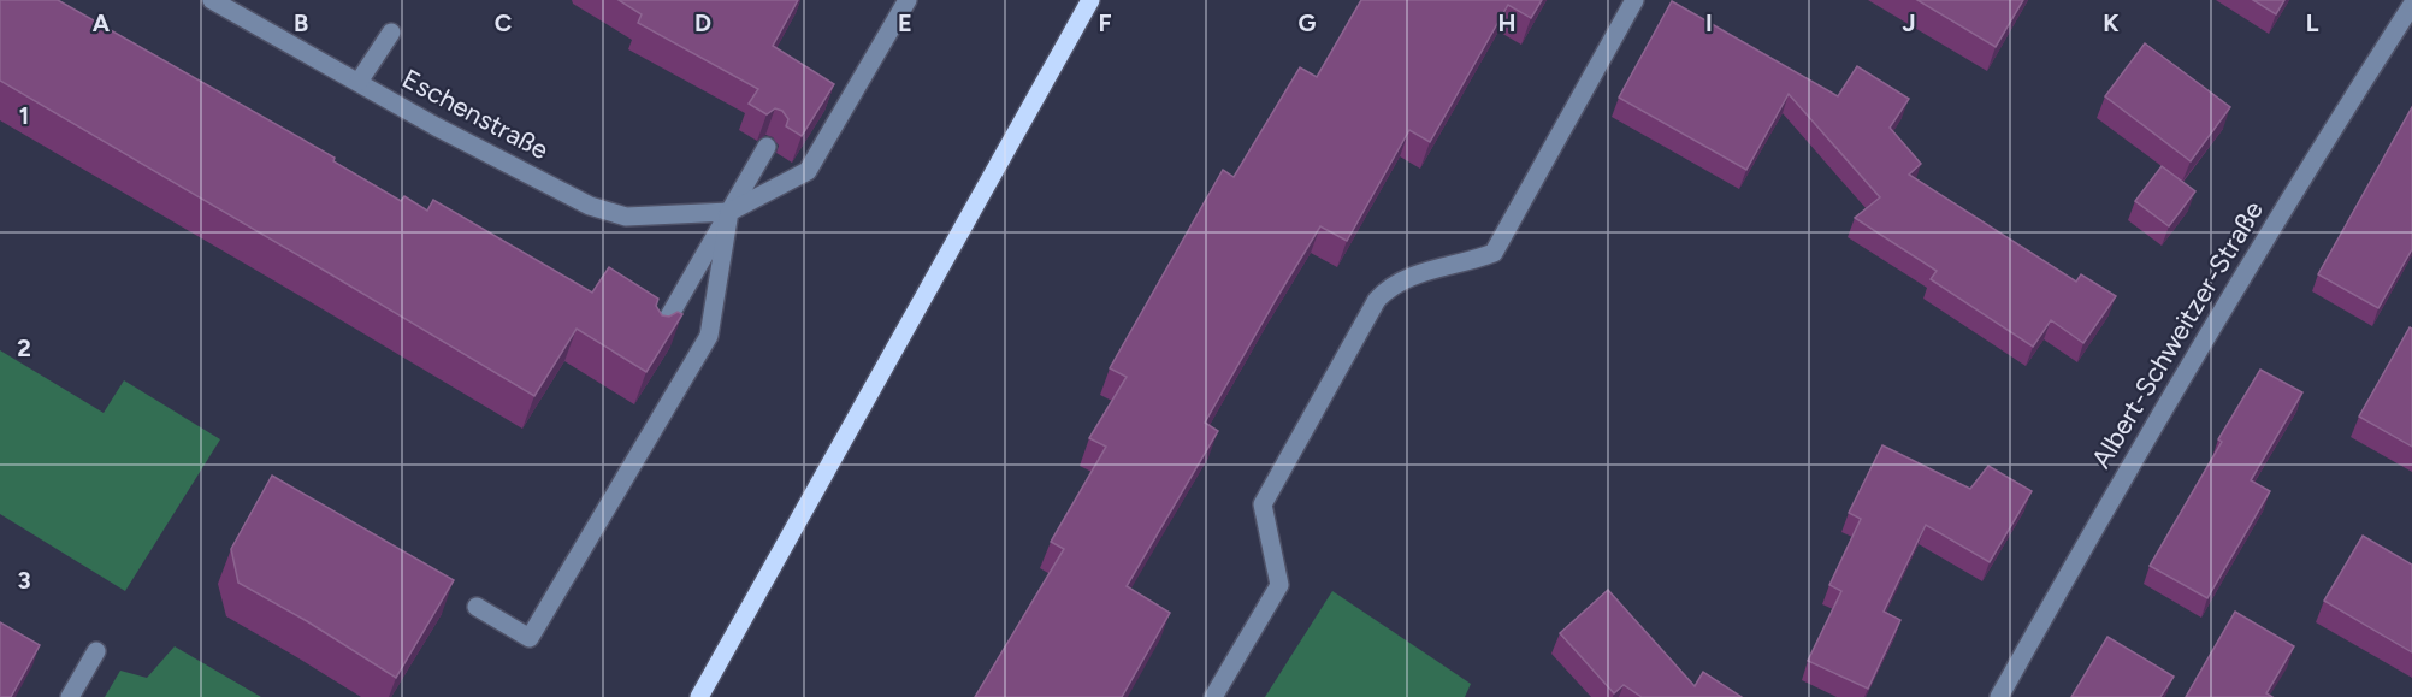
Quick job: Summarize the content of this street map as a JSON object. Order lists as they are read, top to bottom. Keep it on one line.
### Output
{"streets":{"street":["Eschenstraße","Albert-Schweitzer-Straße"]},"grid":{"columns":["A","B","C","D","E","F","G","H","I","J","K","L"],"rows":["1","2","3"]}}
